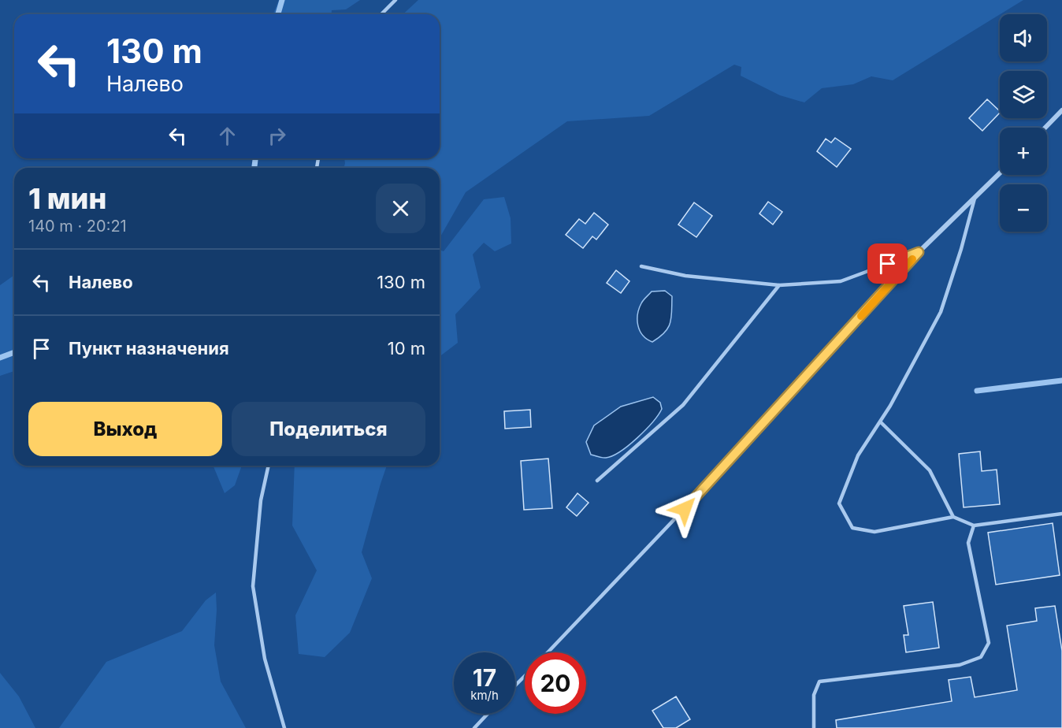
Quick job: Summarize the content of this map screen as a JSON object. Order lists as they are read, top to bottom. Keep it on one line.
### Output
{"page":{"map_buttons":["+","−"],"turn":["130 m","Налево"],"heading":["1 мин","140 m · 20:21"],"list":[{"name":"Налево","value":"130 m"},{"name":"Пункт назначения","value":"10 m"}],"buttons":["Выход","Поделиться"],"speed":"17 km/h","limit":"20"}}
